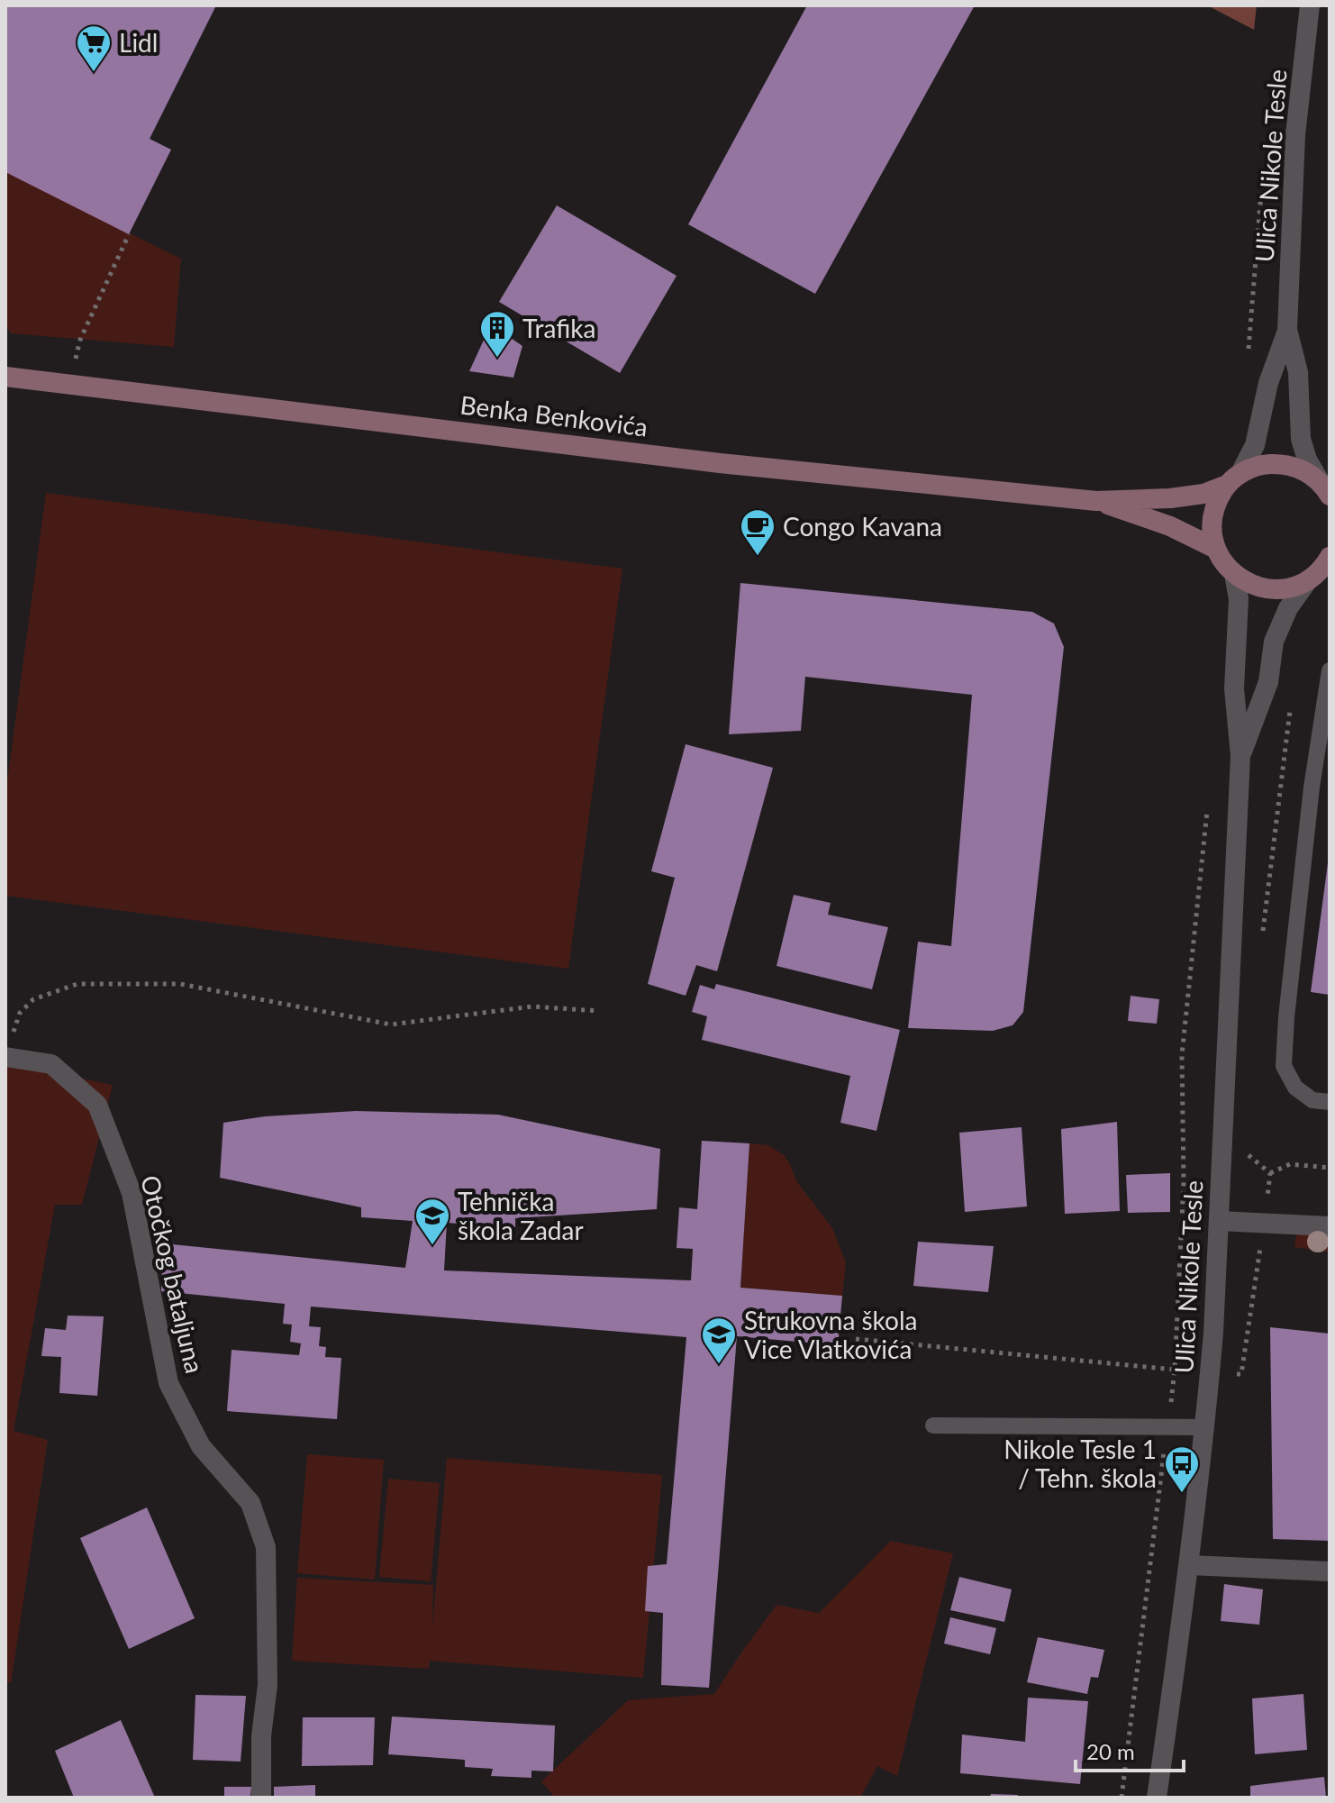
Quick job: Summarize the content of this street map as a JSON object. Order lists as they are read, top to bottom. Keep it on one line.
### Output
{"streets":{"main road":["Benka Benkovića"],"street":["Ulica Nikole Tesle","Otočkog bataljuna"]},"crossings":[["Ulica Nikole Tesle","Benka Benkovića"]],"places":{"supermarket":["Lidl"],"building":["Trafika"],"cafe":["Congo Kavana"],"school or university":["Tehnička škola Zadar","Strukovna škola Vice Vlatkovića"],"bus stop":["Nikole Tesle 1 / Tehn. škola"]},"scale_bar":"20 m"}
